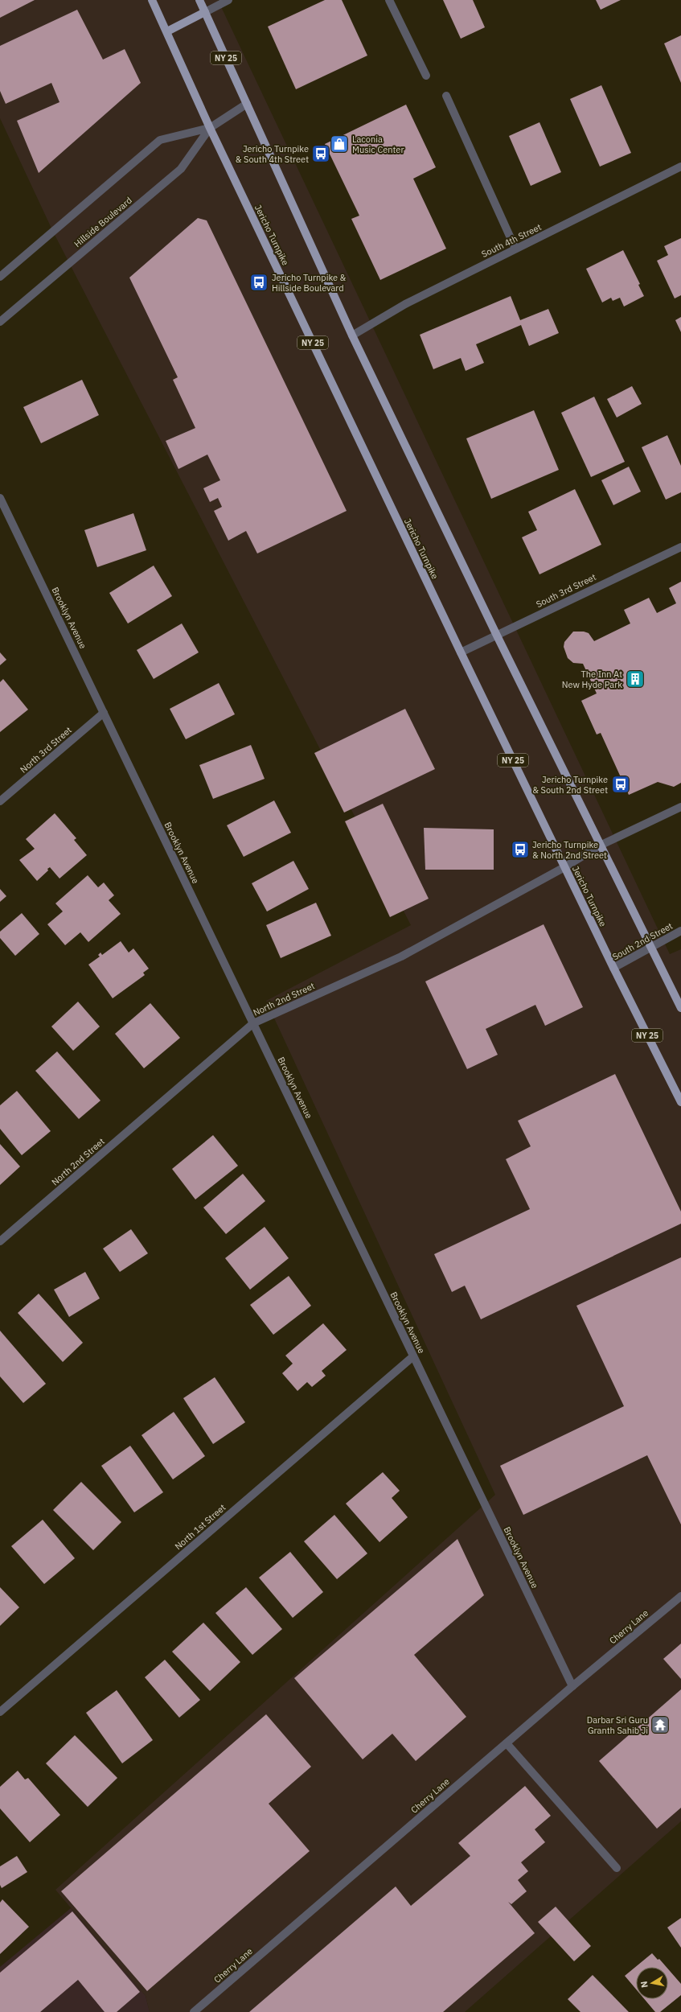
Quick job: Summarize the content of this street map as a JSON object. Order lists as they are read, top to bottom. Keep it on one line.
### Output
{"streets":{"main road":["NY 25","Jericho Turnpike"],"street":["Hillside Boulevard","South 4th Street","South 3rd Street","Brooklyn Avenue","North 3rd Street","South 2nd Street","North 2nd Street","North 1st Street","Cherry Lane"]},"crossings":[["NY 25","Hillside Boulevard"],["NY 25","South 4th Street"],["NY 25","South 3rd Street"],["NY 25","South 2nd Street"],["NY 25","North 2nd Street"],["Hillside Boulevard","Jericho Turnpike"],["Jericho Turnpike","South 3rd Street"],["Jericho Turnpike","South 2nd Street"],["Jericho Turnpike","North 2nd Street"],["Brooklyn Avenue","North 3rd Street"],["Brooklyn Avenue","North 2nd Street"],["Brooklyn Avenue","North 1st Street"],["Brooklyn Avenue","Cherry Lane"]],"places":{"shop":["Laconia Music Center"],"bus stop":["Jericho Turnpike & South 4th Street","Jericho Turnpike & Hillside Boulevard","Jericho Turnpike & South 2nd Street","Jericho Turnpike & North 2nd Street"],"building":["The Inn At New Hyde Park"],"temple":["Darbar Sri Guru Granth Sahib Ji"]},"north":"left"}
